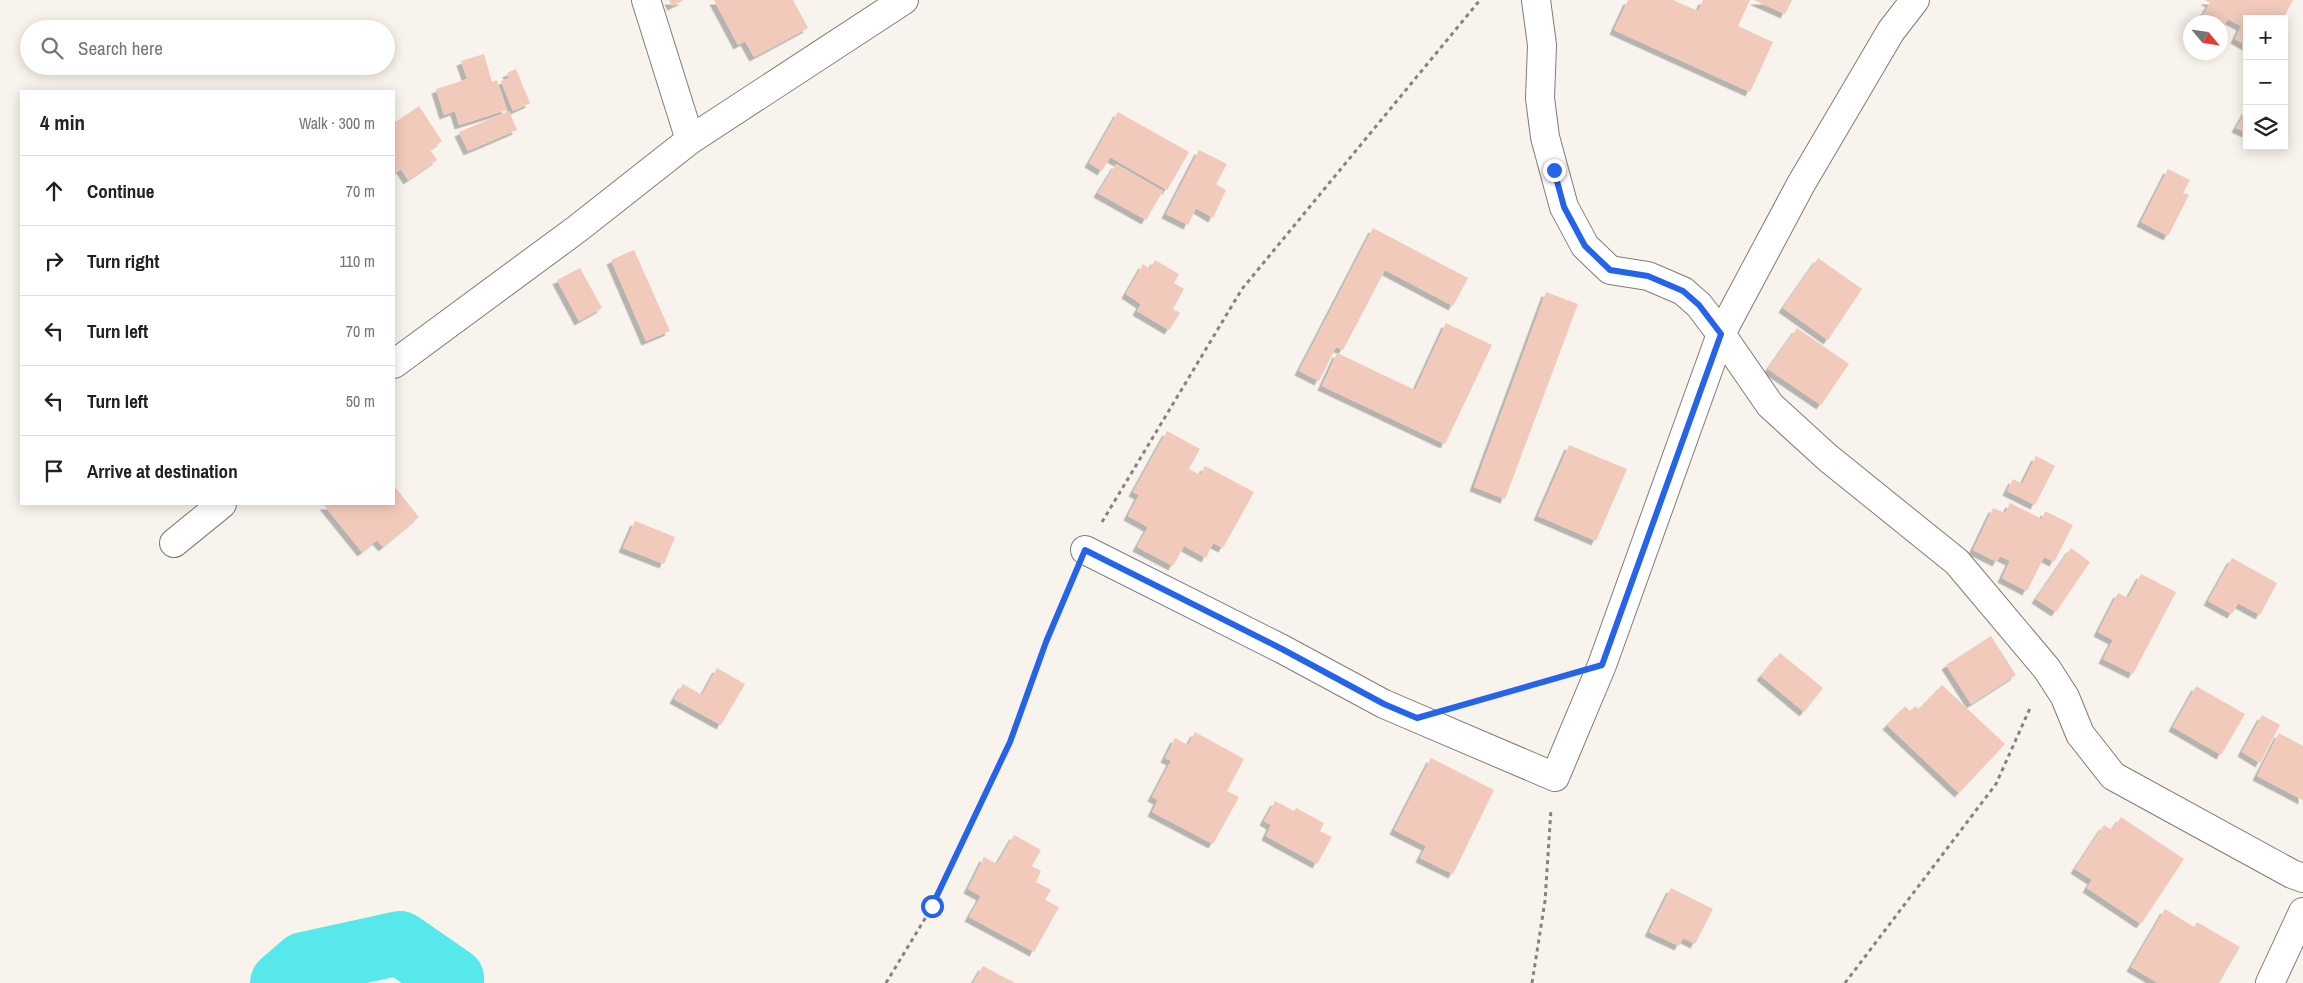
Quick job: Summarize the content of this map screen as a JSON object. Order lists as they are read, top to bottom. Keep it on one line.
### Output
{"north":"bottom right","page":{"map_buttons":["+","−"],"search":"Search here","heading":["4 min","Walk · 300 m"],"list":[["Continue","70 m"],["Turn right","110 m"],["Turn left","70 m"],["Turn left","50 m"],"Arrive at destination"]}}
